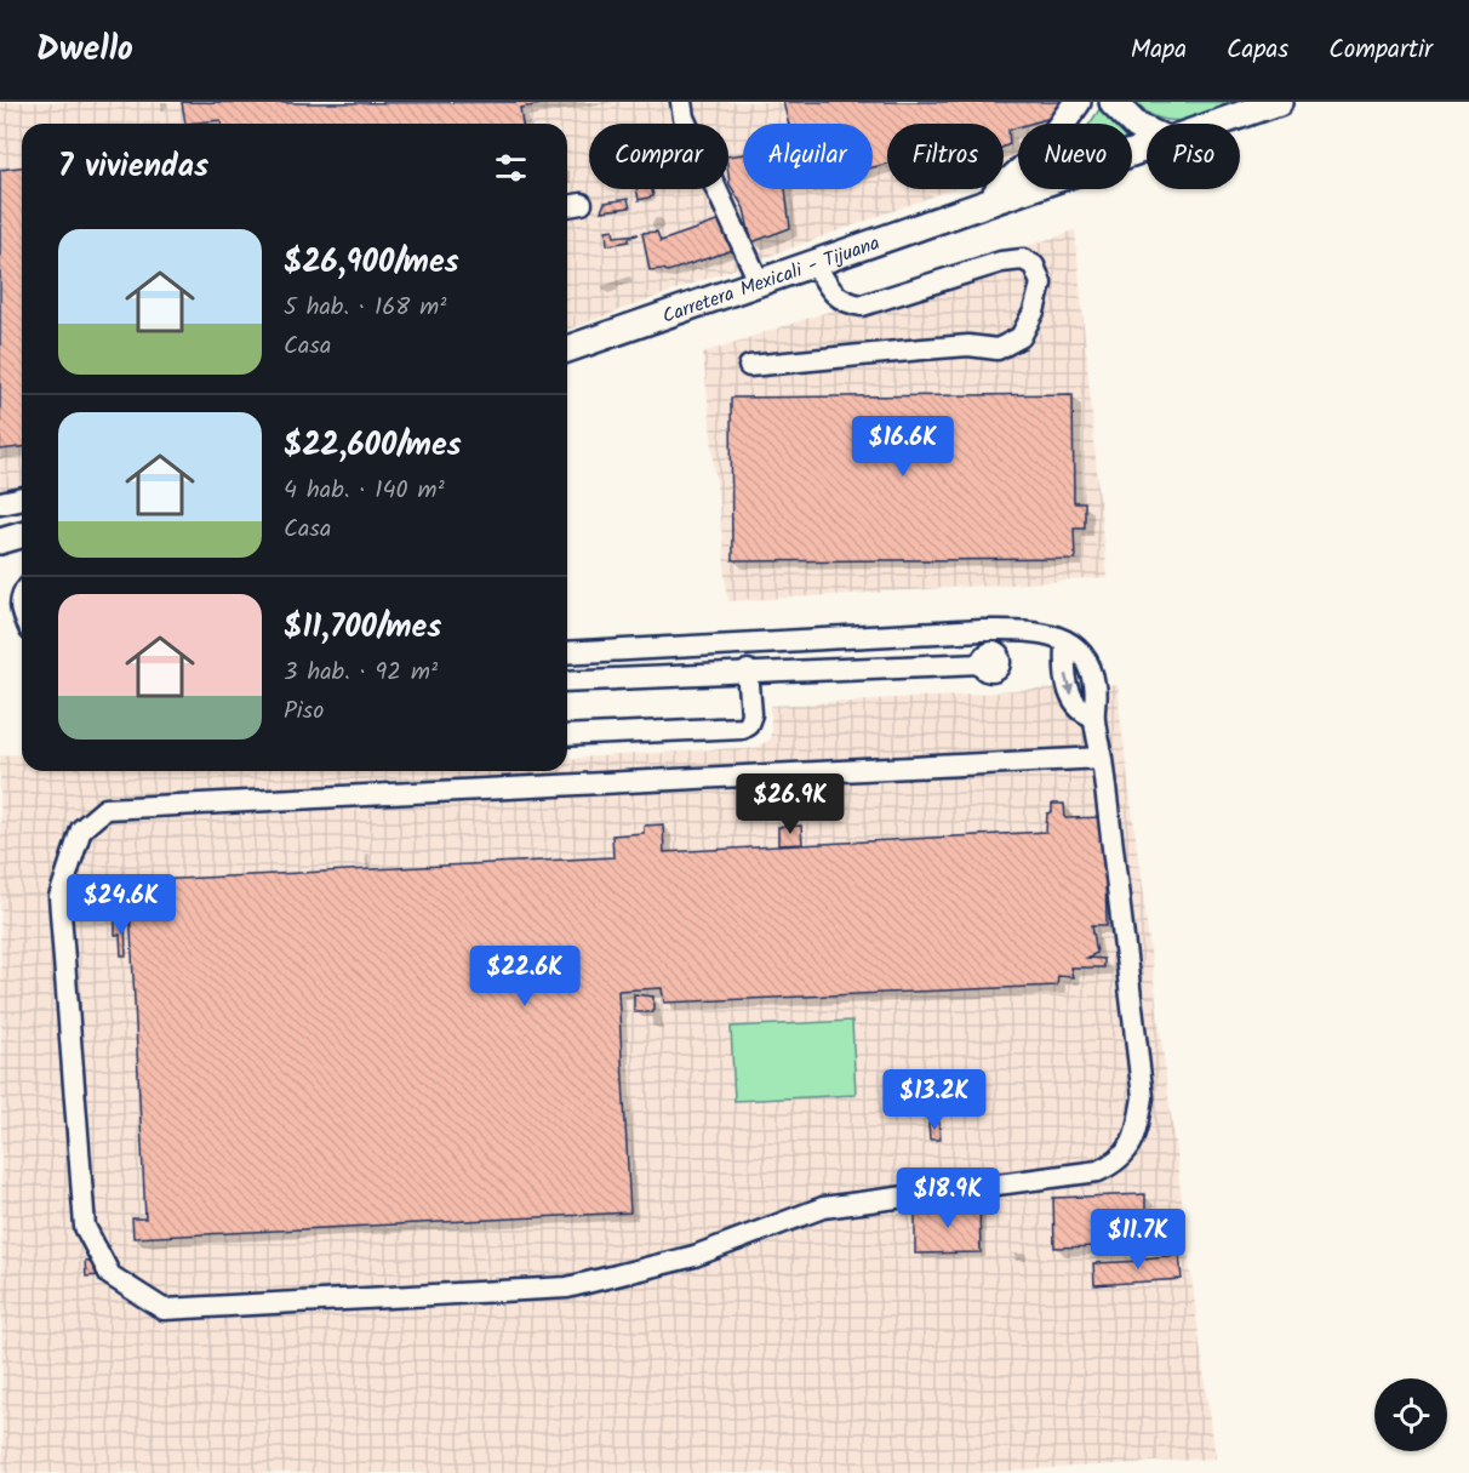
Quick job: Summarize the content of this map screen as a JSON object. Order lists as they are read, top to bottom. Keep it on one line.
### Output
{"streets":{"main road":["Carretera Mexicali - Tijuana"]},"page":{"header":"Dwello","nav":["Mapa","Capas","Compartir"],"chip":["Comprar","Alquilar","Filtros","Nuevo","Piso"],"heading":"7 viviendas","list":[{"name":"$26,900/mes","note":"5 hab. · 168 m² · Casa"},{"name":"$22,600/mes","note":"4 hab. · 140 m² · Casa"},{"name":"$11,700/mes","note":"3 hab. · 92 m² · Piso"}],"price":["$16.6K","$26.9K","$24.6K","$22.6K","$13.2K","$18.9K","$11.7K"]}}
